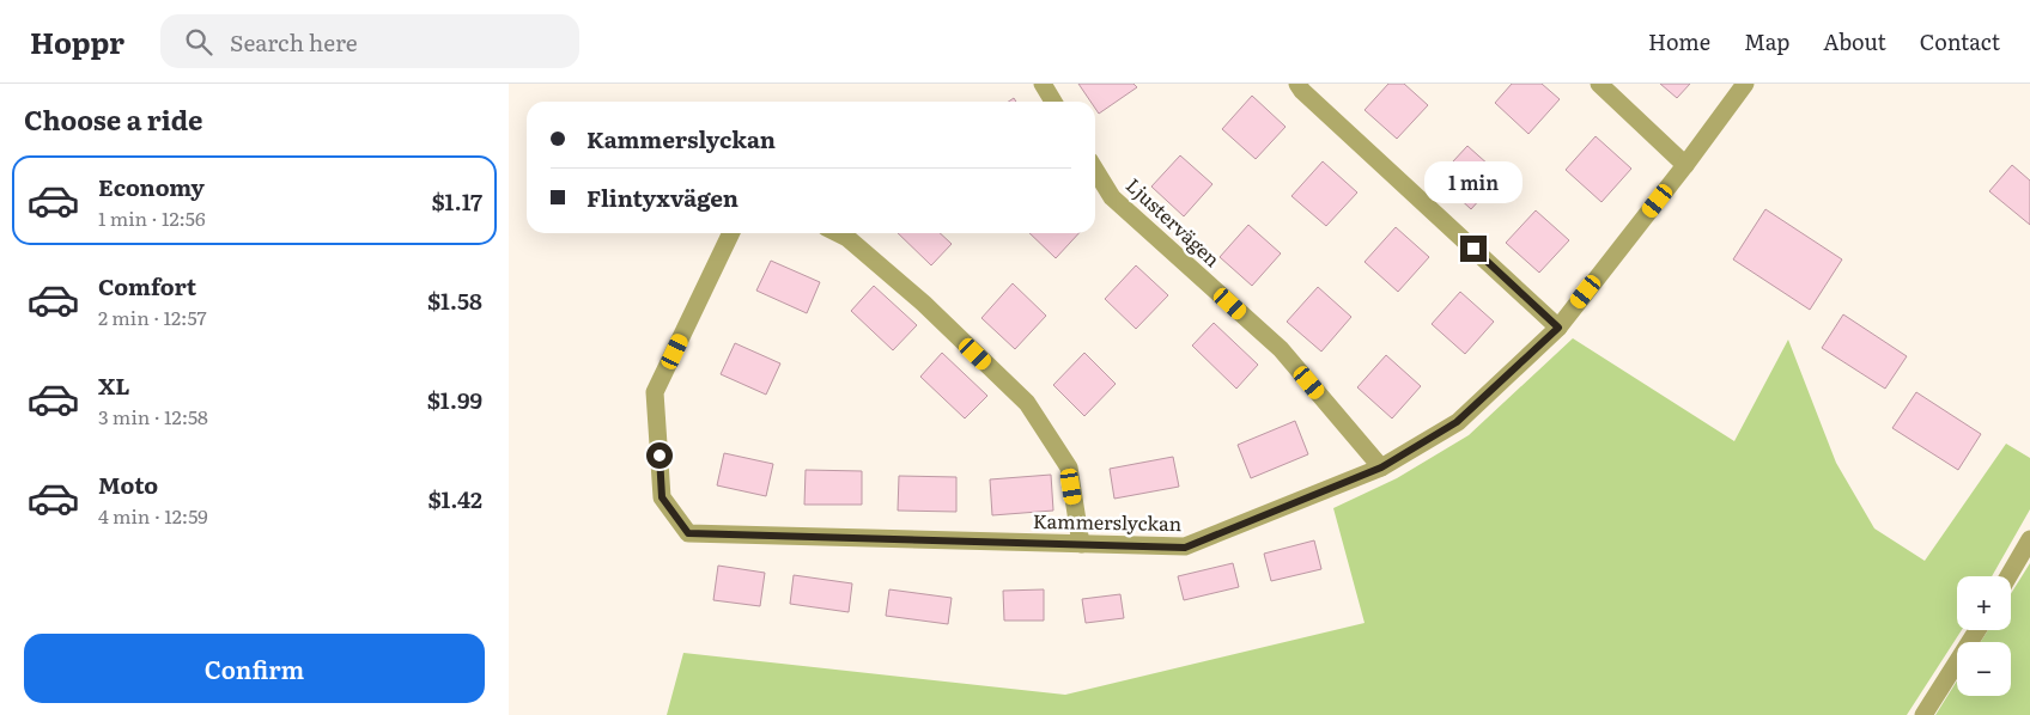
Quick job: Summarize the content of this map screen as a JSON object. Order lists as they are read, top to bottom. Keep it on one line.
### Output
{"streets":{"street":["Ljustervägen","Kammerslyckan"]},"crossings":[["Ljustervägen","Kammerslyckan"]],"page":{"header":"Hoppr","search":"Search here","nav":["Home","Map","About","Contact"],"heading":"Choose a ride","banner":["Kammerslyckan","Flintyxvägen"],"list":[{"name":"Economy","note":"1 min · 12:56","value":"$1.17"},{"name":"Comfort","note":"2 min · 12:57","value":"$1.58"},{"name":"XL","note":"3 min · 12:58","value":"$1.99"},{"name":"Moto","note":"4 min · 12:59","value":"$1.42"}],"bubble":"1 min","map_buttons":["+","−"],"buttons":"Confirm"}}
